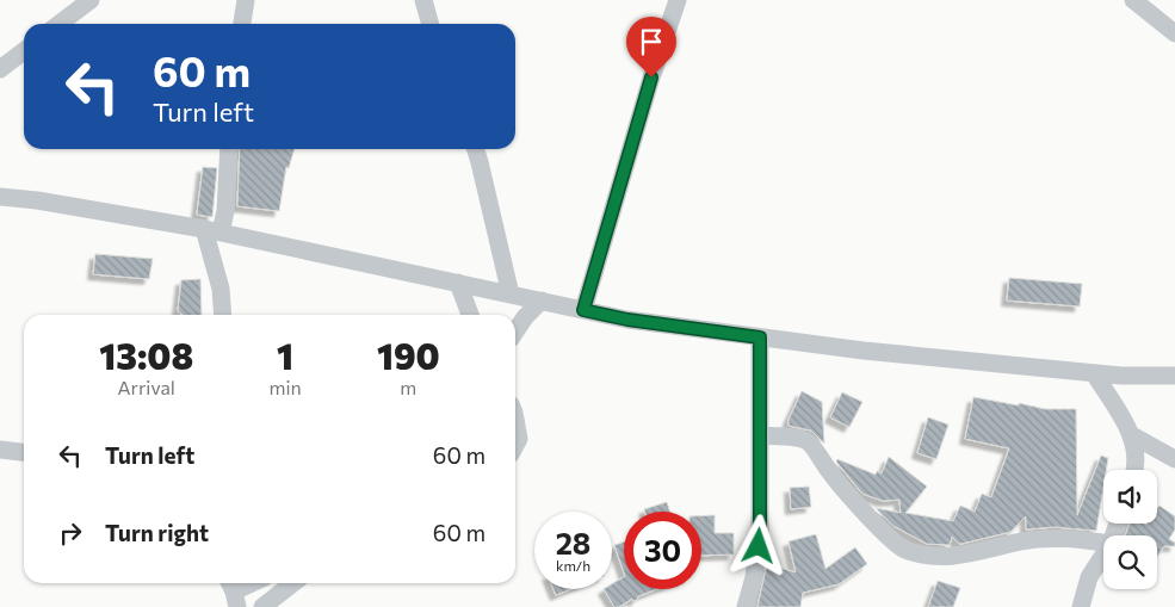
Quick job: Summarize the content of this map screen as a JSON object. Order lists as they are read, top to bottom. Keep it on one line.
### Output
{"page":{"turn":["60 m","Turn left"],"eta":["13:08","Arrival","1","min","190","m"],"list":[{"name":"Turn left","value":"60 m"},{"name":"Turn right","value":"60 m"}],"speed":"28 km/h","limit":"30"}}
